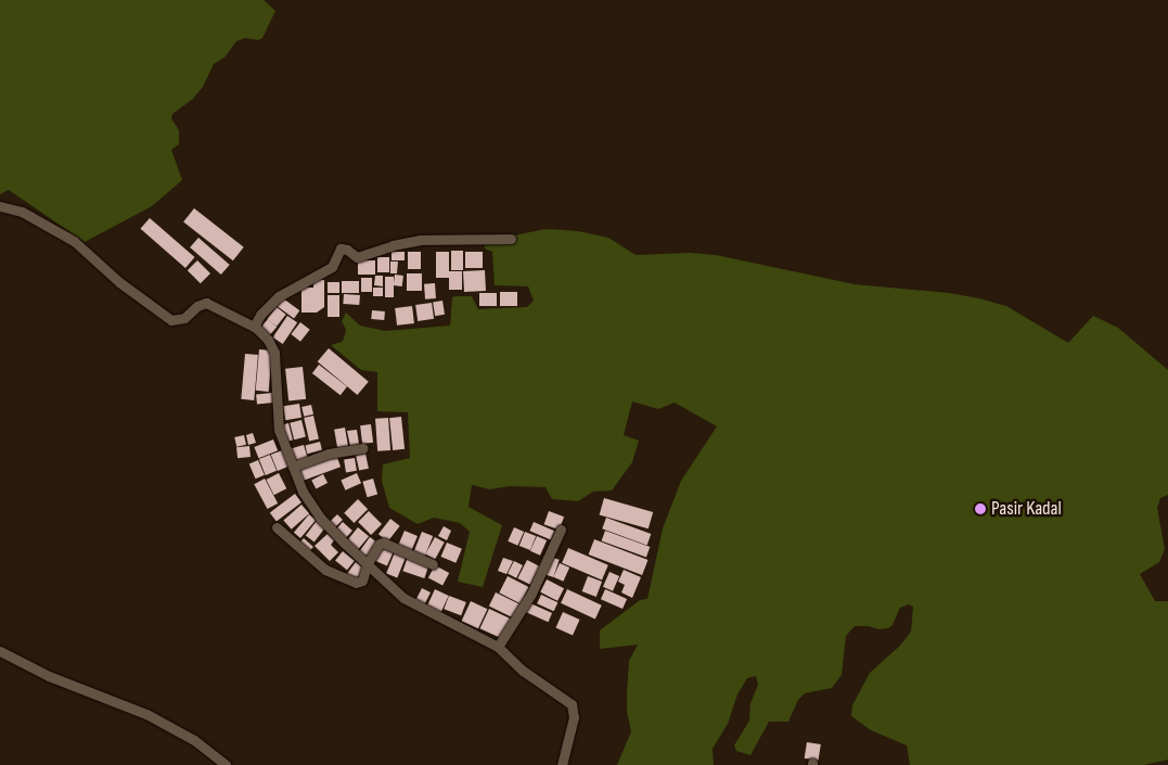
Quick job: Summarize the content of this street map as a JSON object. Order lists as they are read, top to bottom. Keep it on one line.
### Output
{"places":["Pasir Kadal"]}
